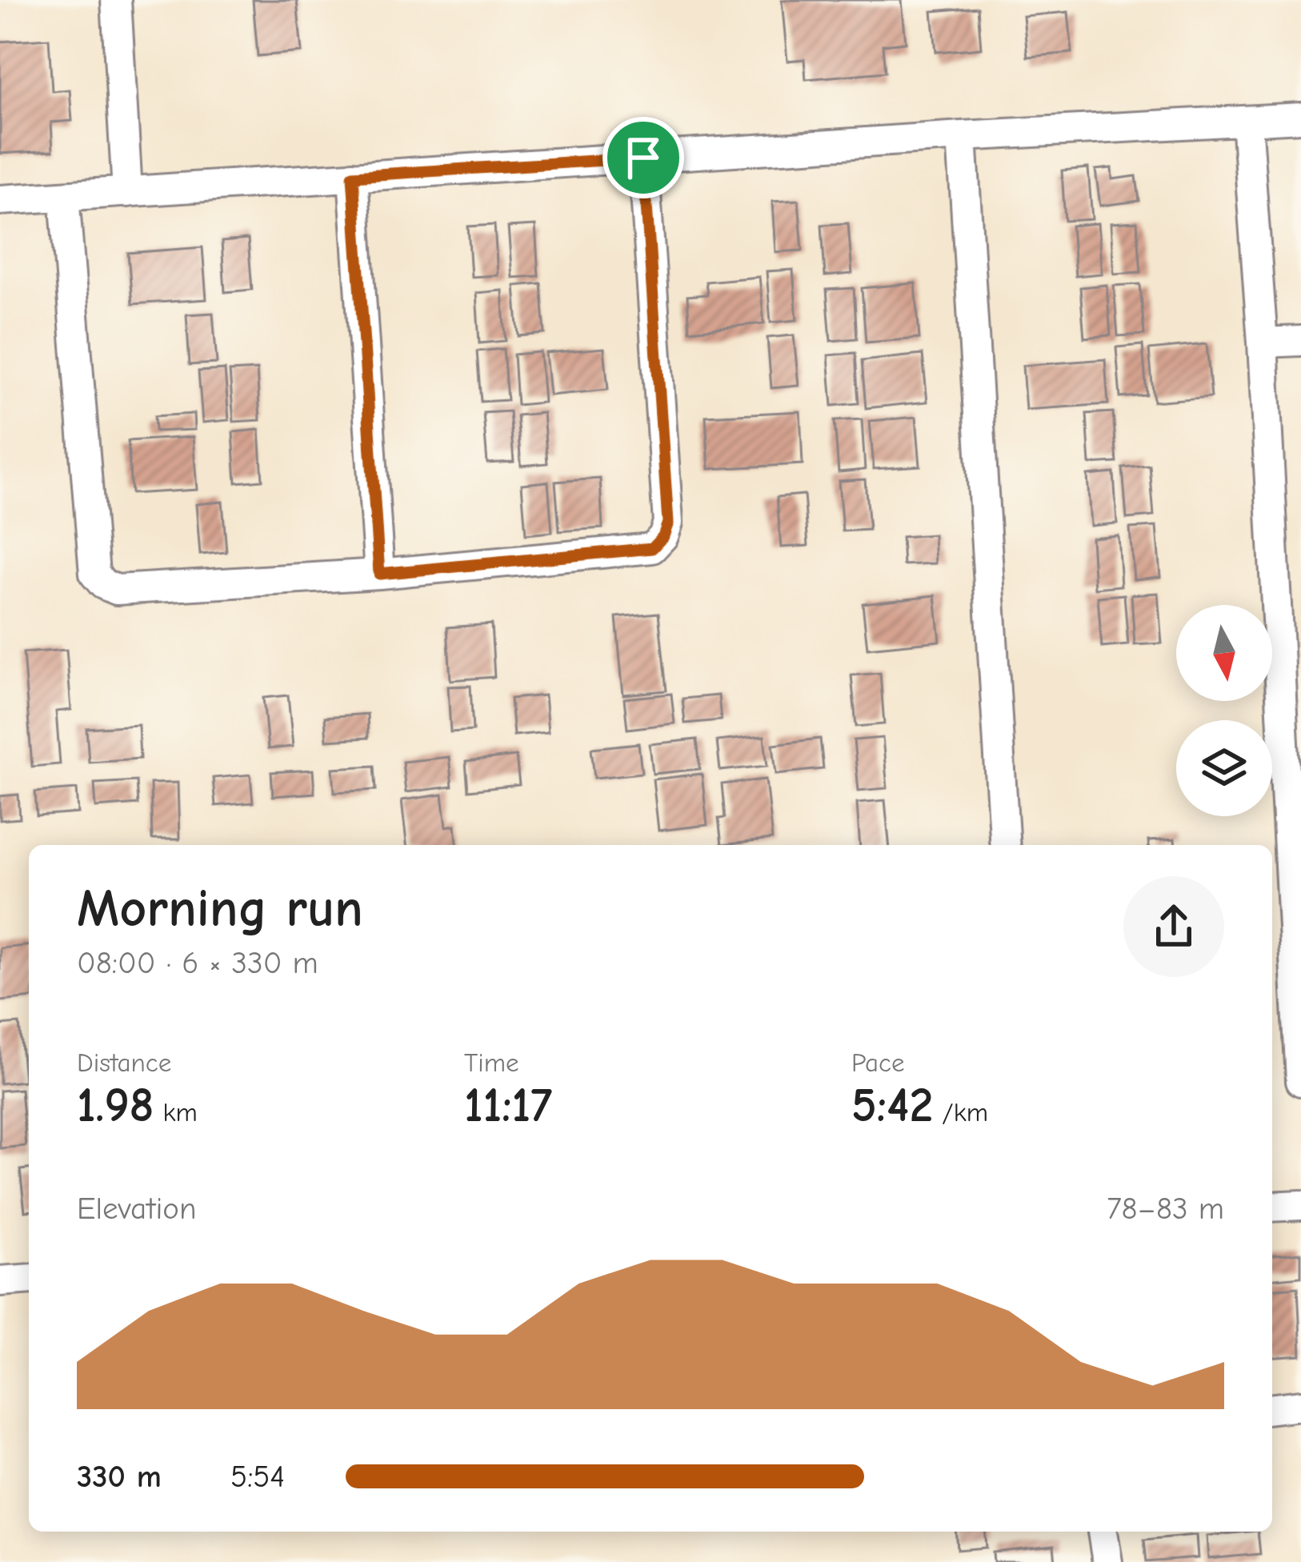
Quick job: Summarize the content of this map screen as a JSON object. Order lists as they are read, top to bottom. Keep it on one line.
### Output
{"north":"bottom","page":{"heading":["Morning run","08:00 · 6 × 330 m"],"stats":[["Distance","1.98 km"],["Time","11:17"],["Pace","5:42 /km"]],"chart":["Elevation","78–83 m"],"list":[{"name":"330 m","note":"5:54"}]}}
